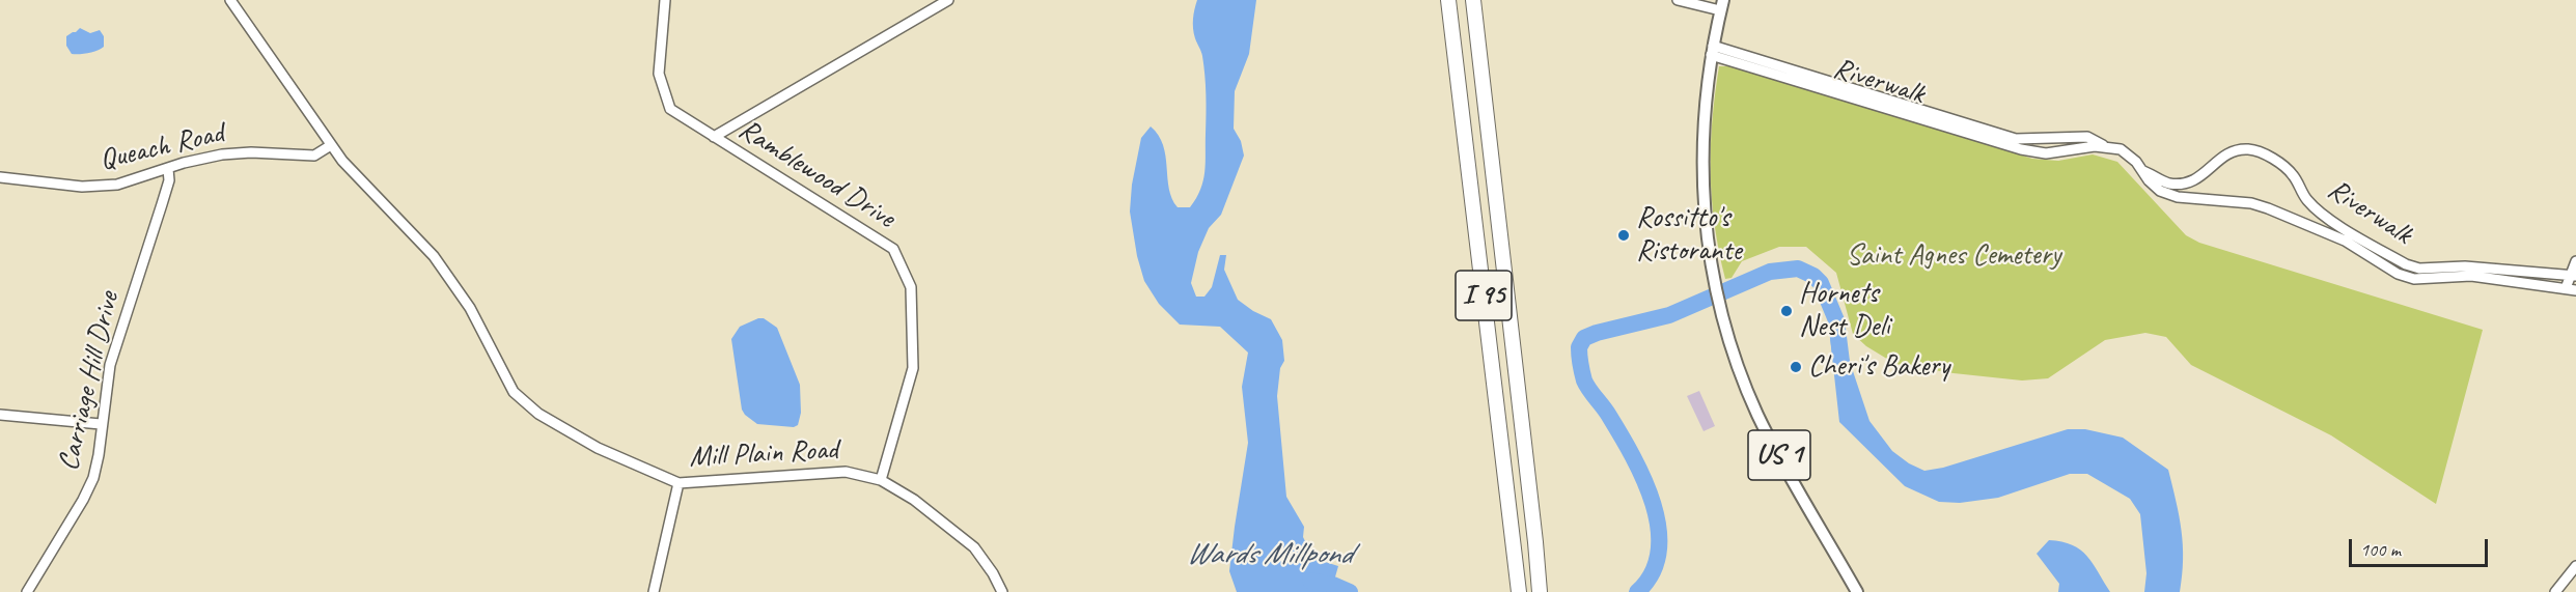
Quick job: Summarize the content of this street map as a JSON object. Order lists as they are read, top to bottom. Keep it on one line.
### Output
{"streets":{"highway":["I 95"],"main road":["US 1"],"street":["Riverwalk","Queach Road","Ramblewood Drive","Carriage Hill Drive","Mill Plain Road"]},"crossings":[["Riverwalk","US 1"],["Queach Road","Carriage Hill Drive"],["Queach Road","Mill Plain Road"],["Ramblewood Drive","Mill Plain Road"]],"water":["Wards Millpond"],"parks":["Saint Agnes Cemetery"],"places":["Rossitto's Ristorante","Hornets Nest Deli","Cheri's Bakery"],"scale_bar":"100 m"}
